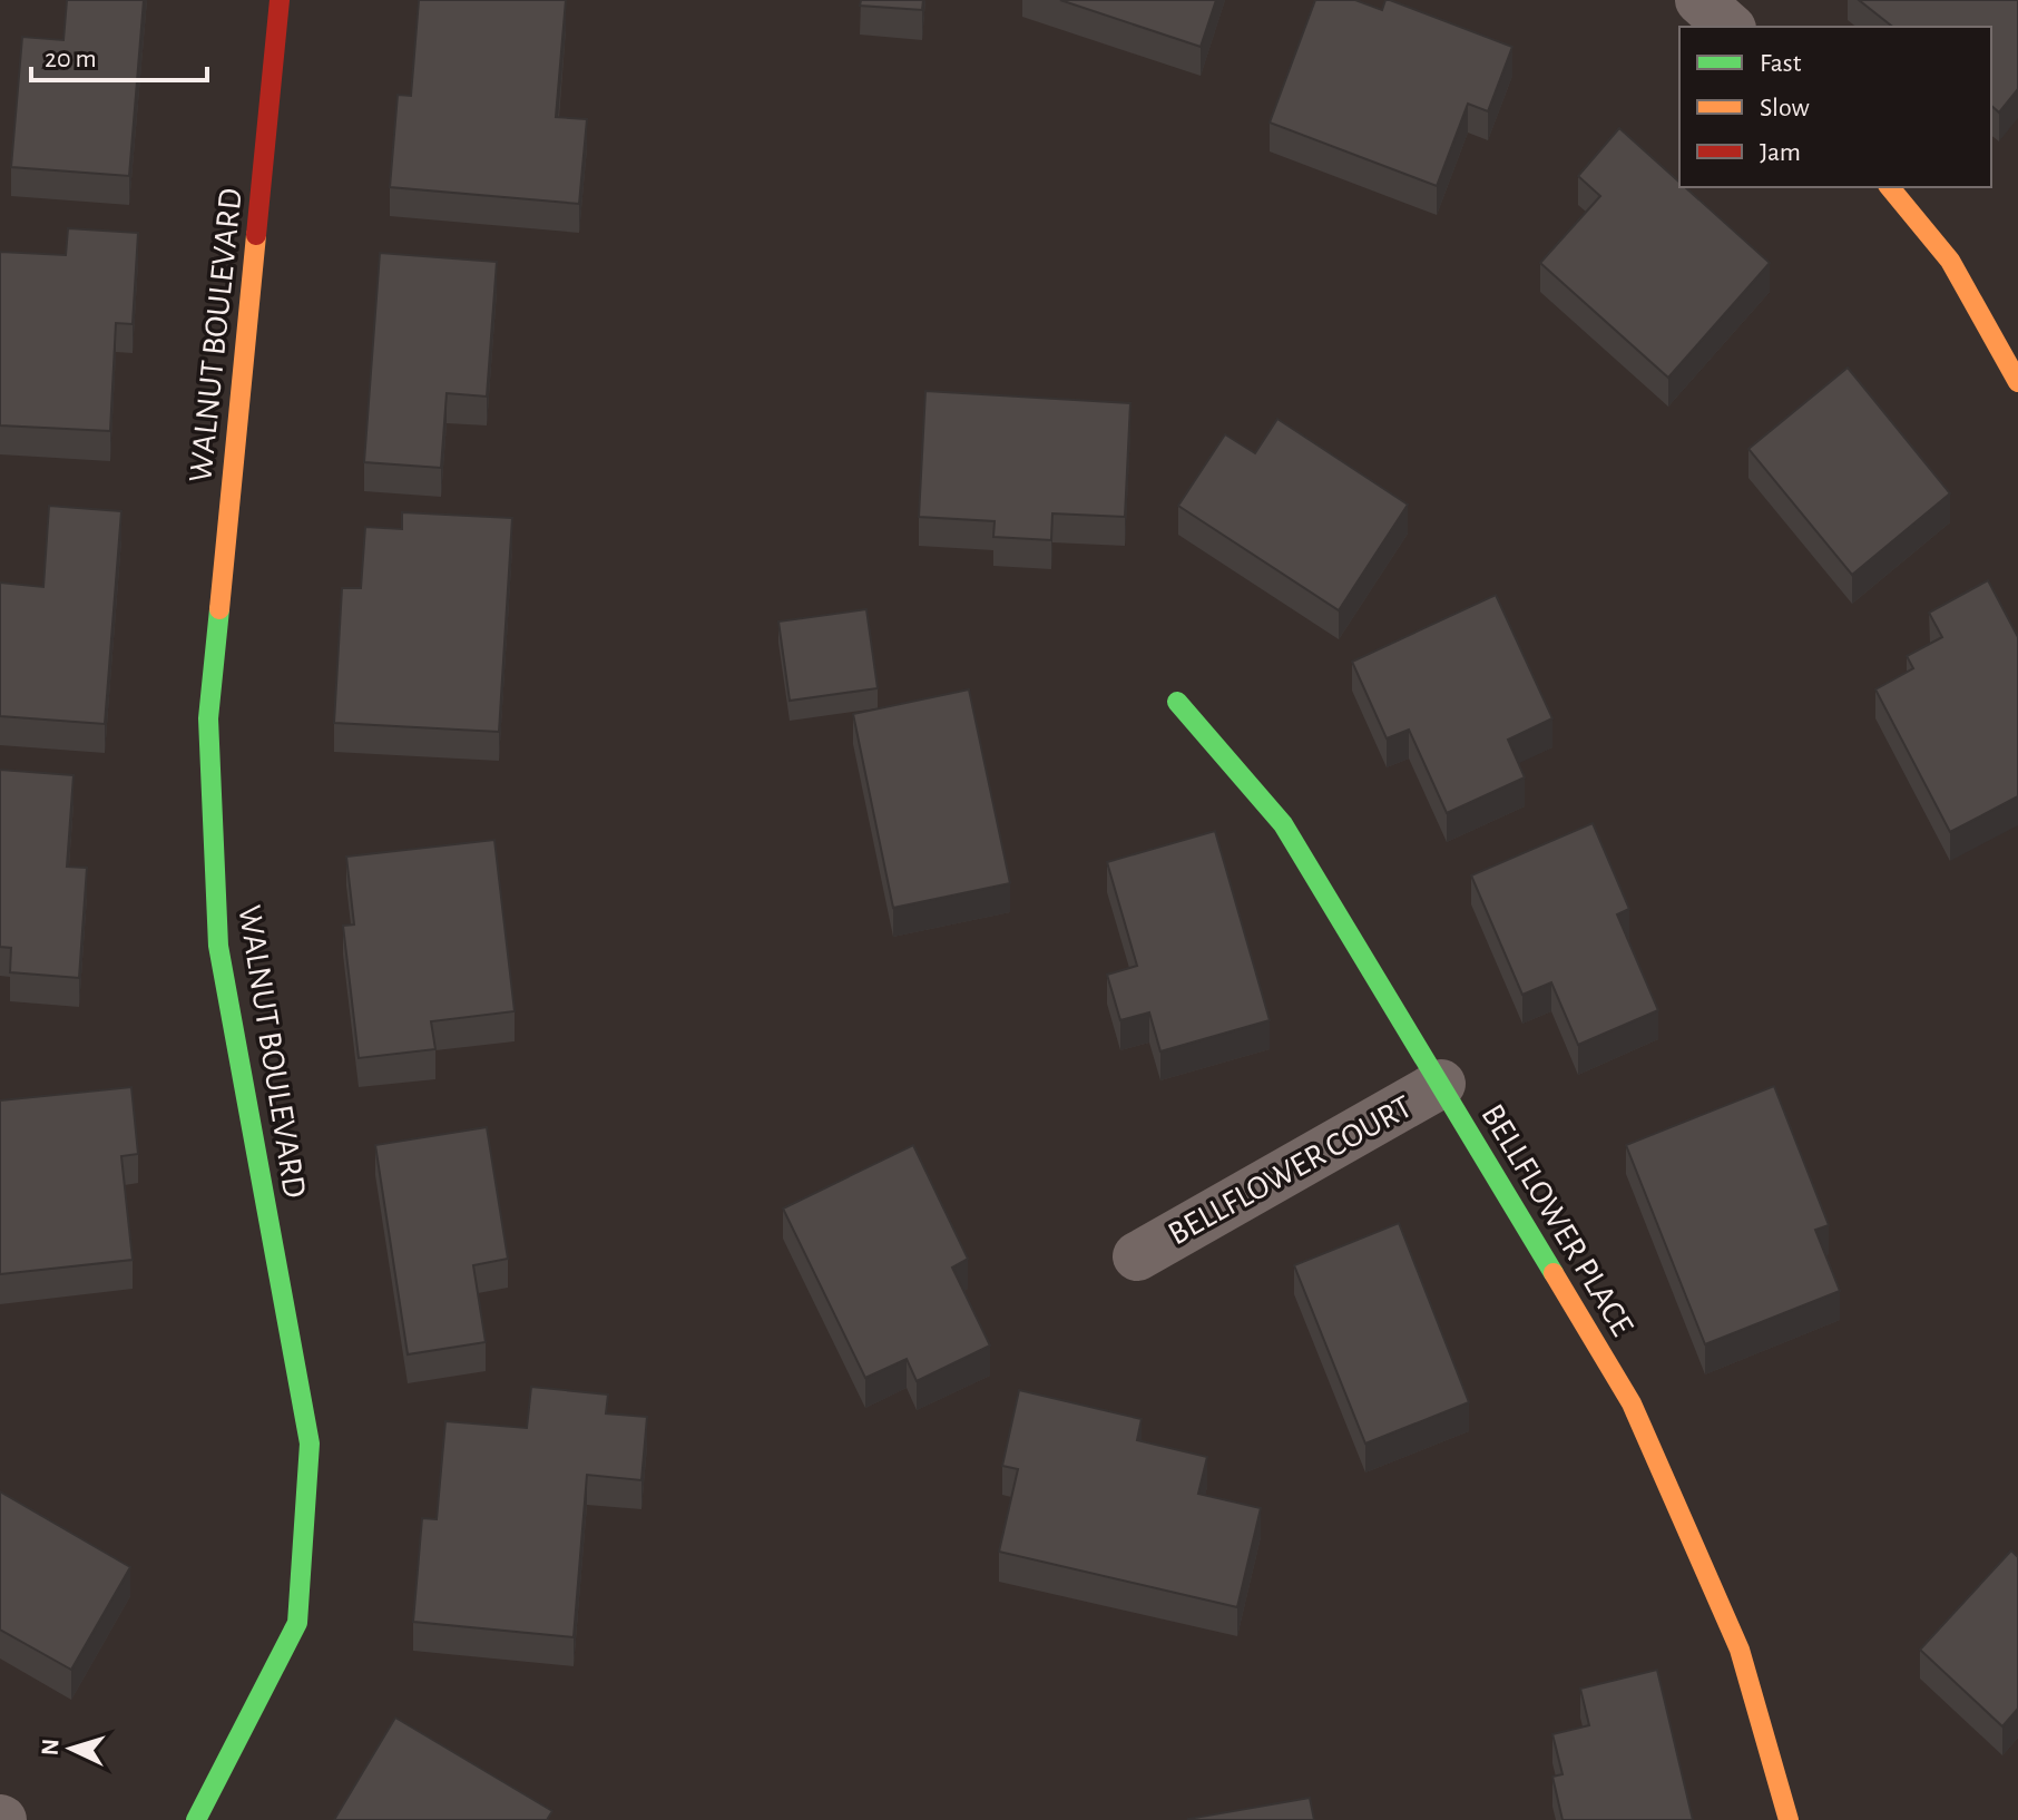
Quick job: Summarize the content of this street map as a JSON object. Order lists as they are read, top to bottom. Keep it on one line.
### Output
{"streets":{"street":["WALNUT BOULEVARD","BELLFLOWER COURT","BELLFLOWER PLACE"]},"crossings":[["BELLFLOWER COURT","BELLFLOWER PLACE"]],"legend":["Fast","Slow","Jam"],"scale_bar":"20 m","north":"left"}
